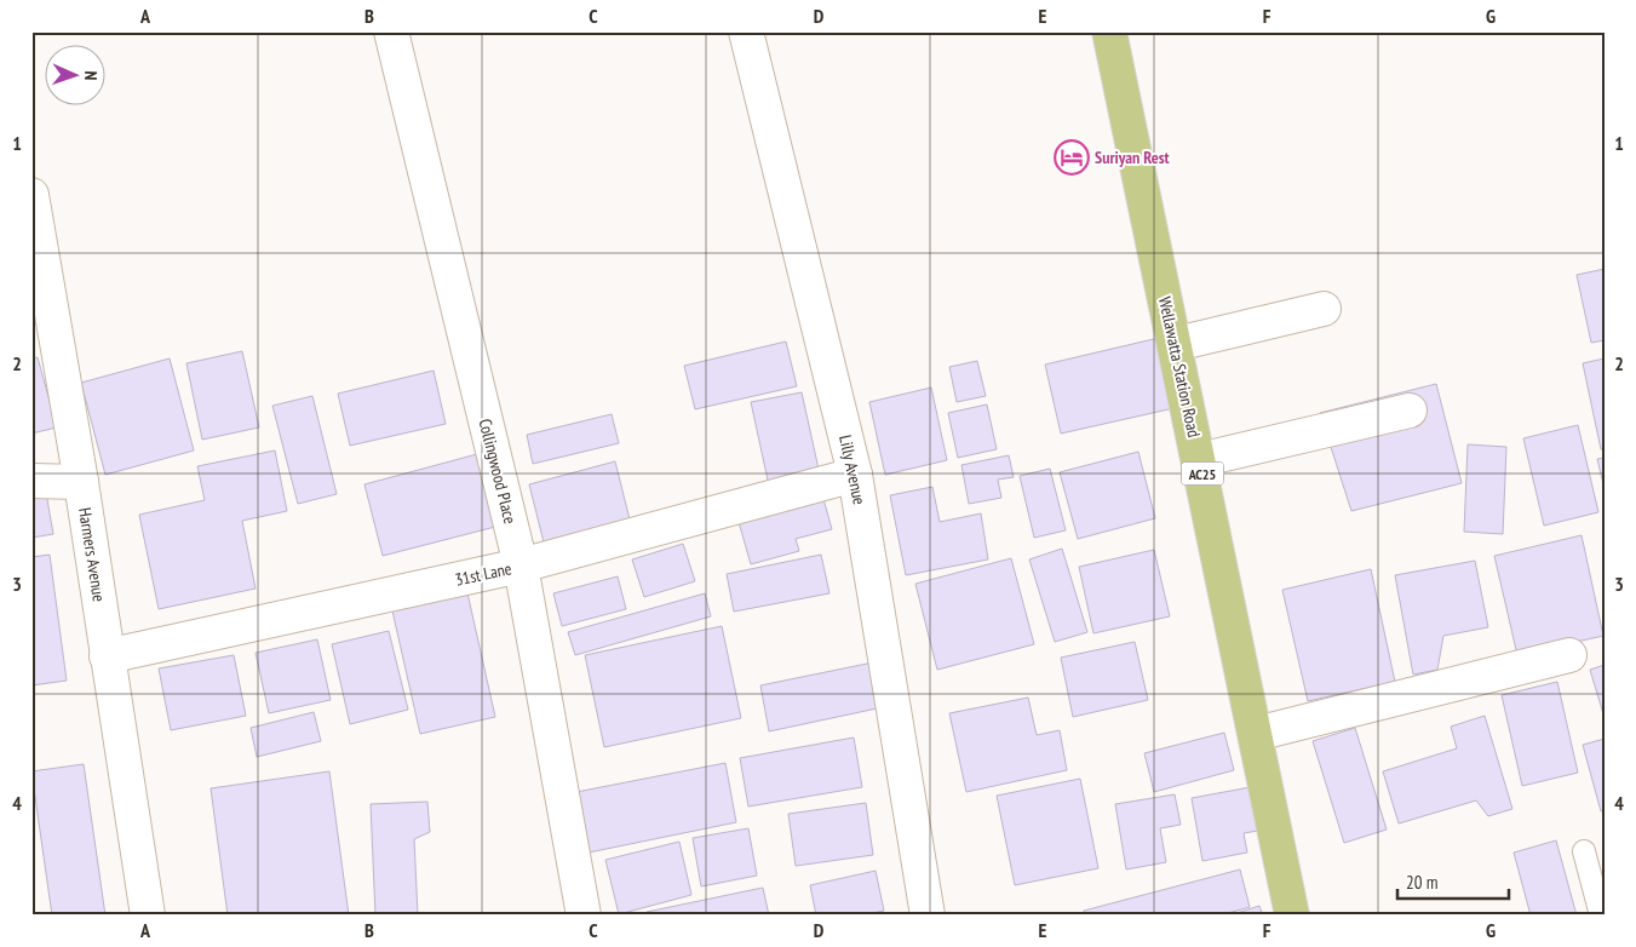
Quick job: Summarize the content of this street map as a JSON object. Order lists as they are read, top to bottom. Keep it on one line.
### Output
{"streets":{"main road":["Wellawatta Station Road","AC25"],"street":["Lilly Avenue","Collingwood Place","Harmers Avenue","31st Lane"]},"crossings":[["Lilly Avenue","31st Lane"],["Collingwood Place","31st Lane"],["Harmers Avenue","31st Lane"]],"places":{"hotel":["Suriyan Rest"]},"scale_bar":"20 m","north":"right","grid":{"columns":["A","B","C","D","E","F","G"],"rows":["1","2","3","4"]}}
